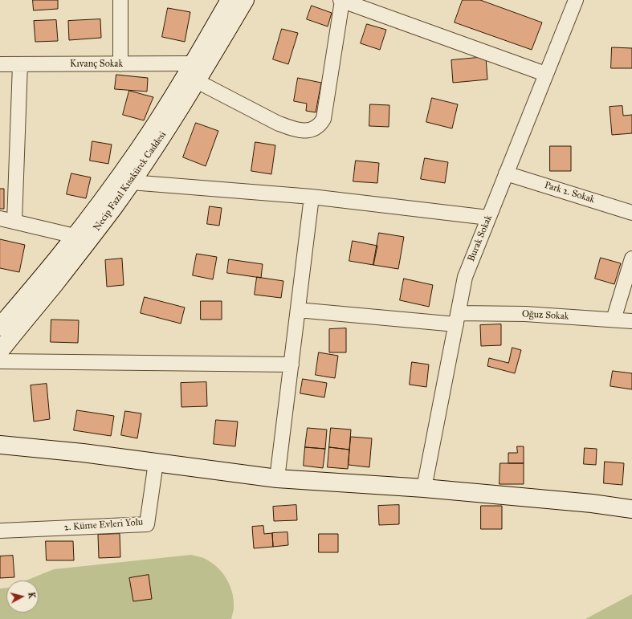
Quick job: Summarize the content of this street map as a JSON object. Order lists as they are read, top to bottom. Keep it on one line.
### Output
{"streets":{"street":["Kıvanç Sokak","Necip Fazıl Kısakürek Caddesi","Park 2. Sokak","Burak Sokak","Oğuz Sokak","2. Küme Evleri Yolu"]},"crossings":[["Kıvanç Sokak","Necip Fazıl Kısakürek Caddesi"],["Park 2. Sokak","Burak Sokak"],["Burak Sokak","Oğuz Sokak"]],"north":"right"}
